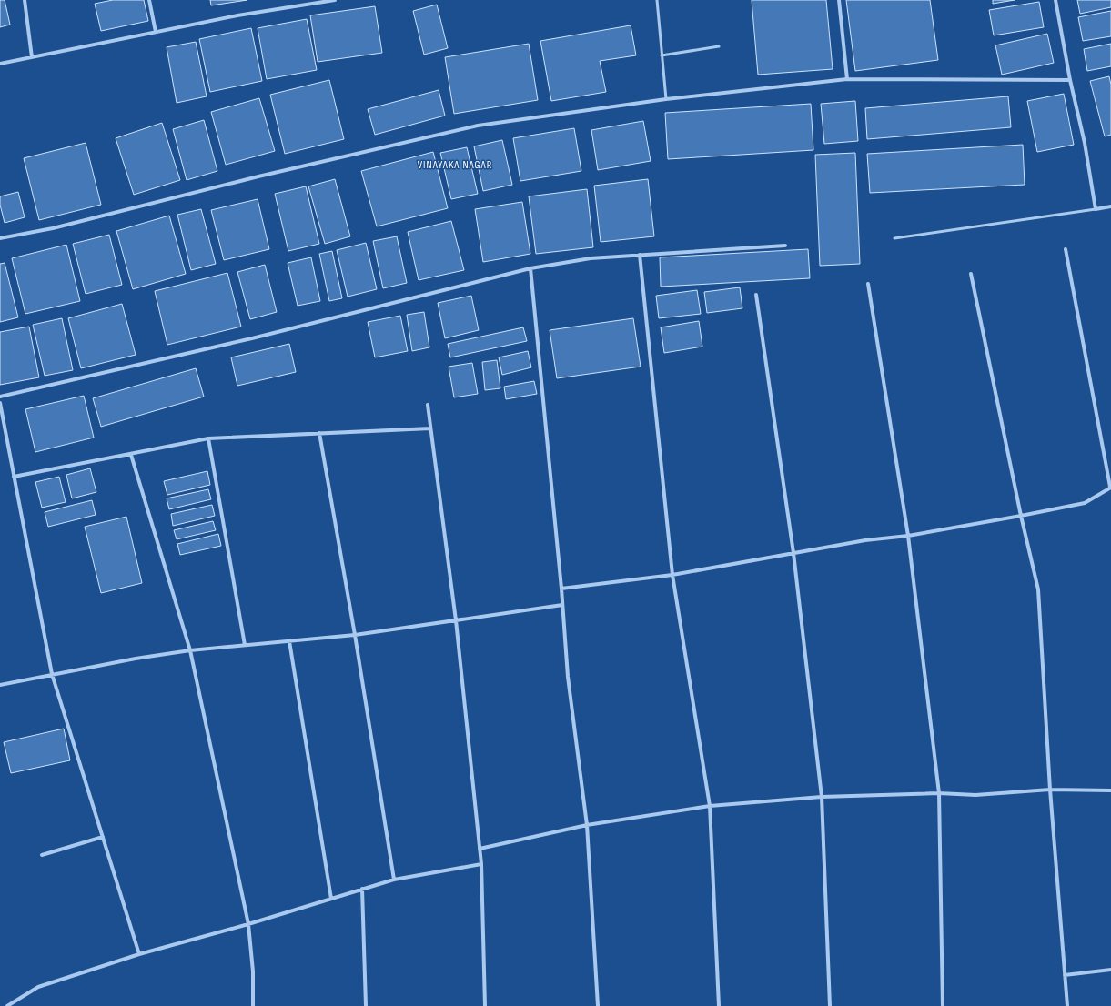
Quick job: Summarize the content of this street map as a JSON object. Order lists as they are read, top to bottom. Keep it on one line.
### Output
{"districts":["VINAYAKA NAGAR"]}
